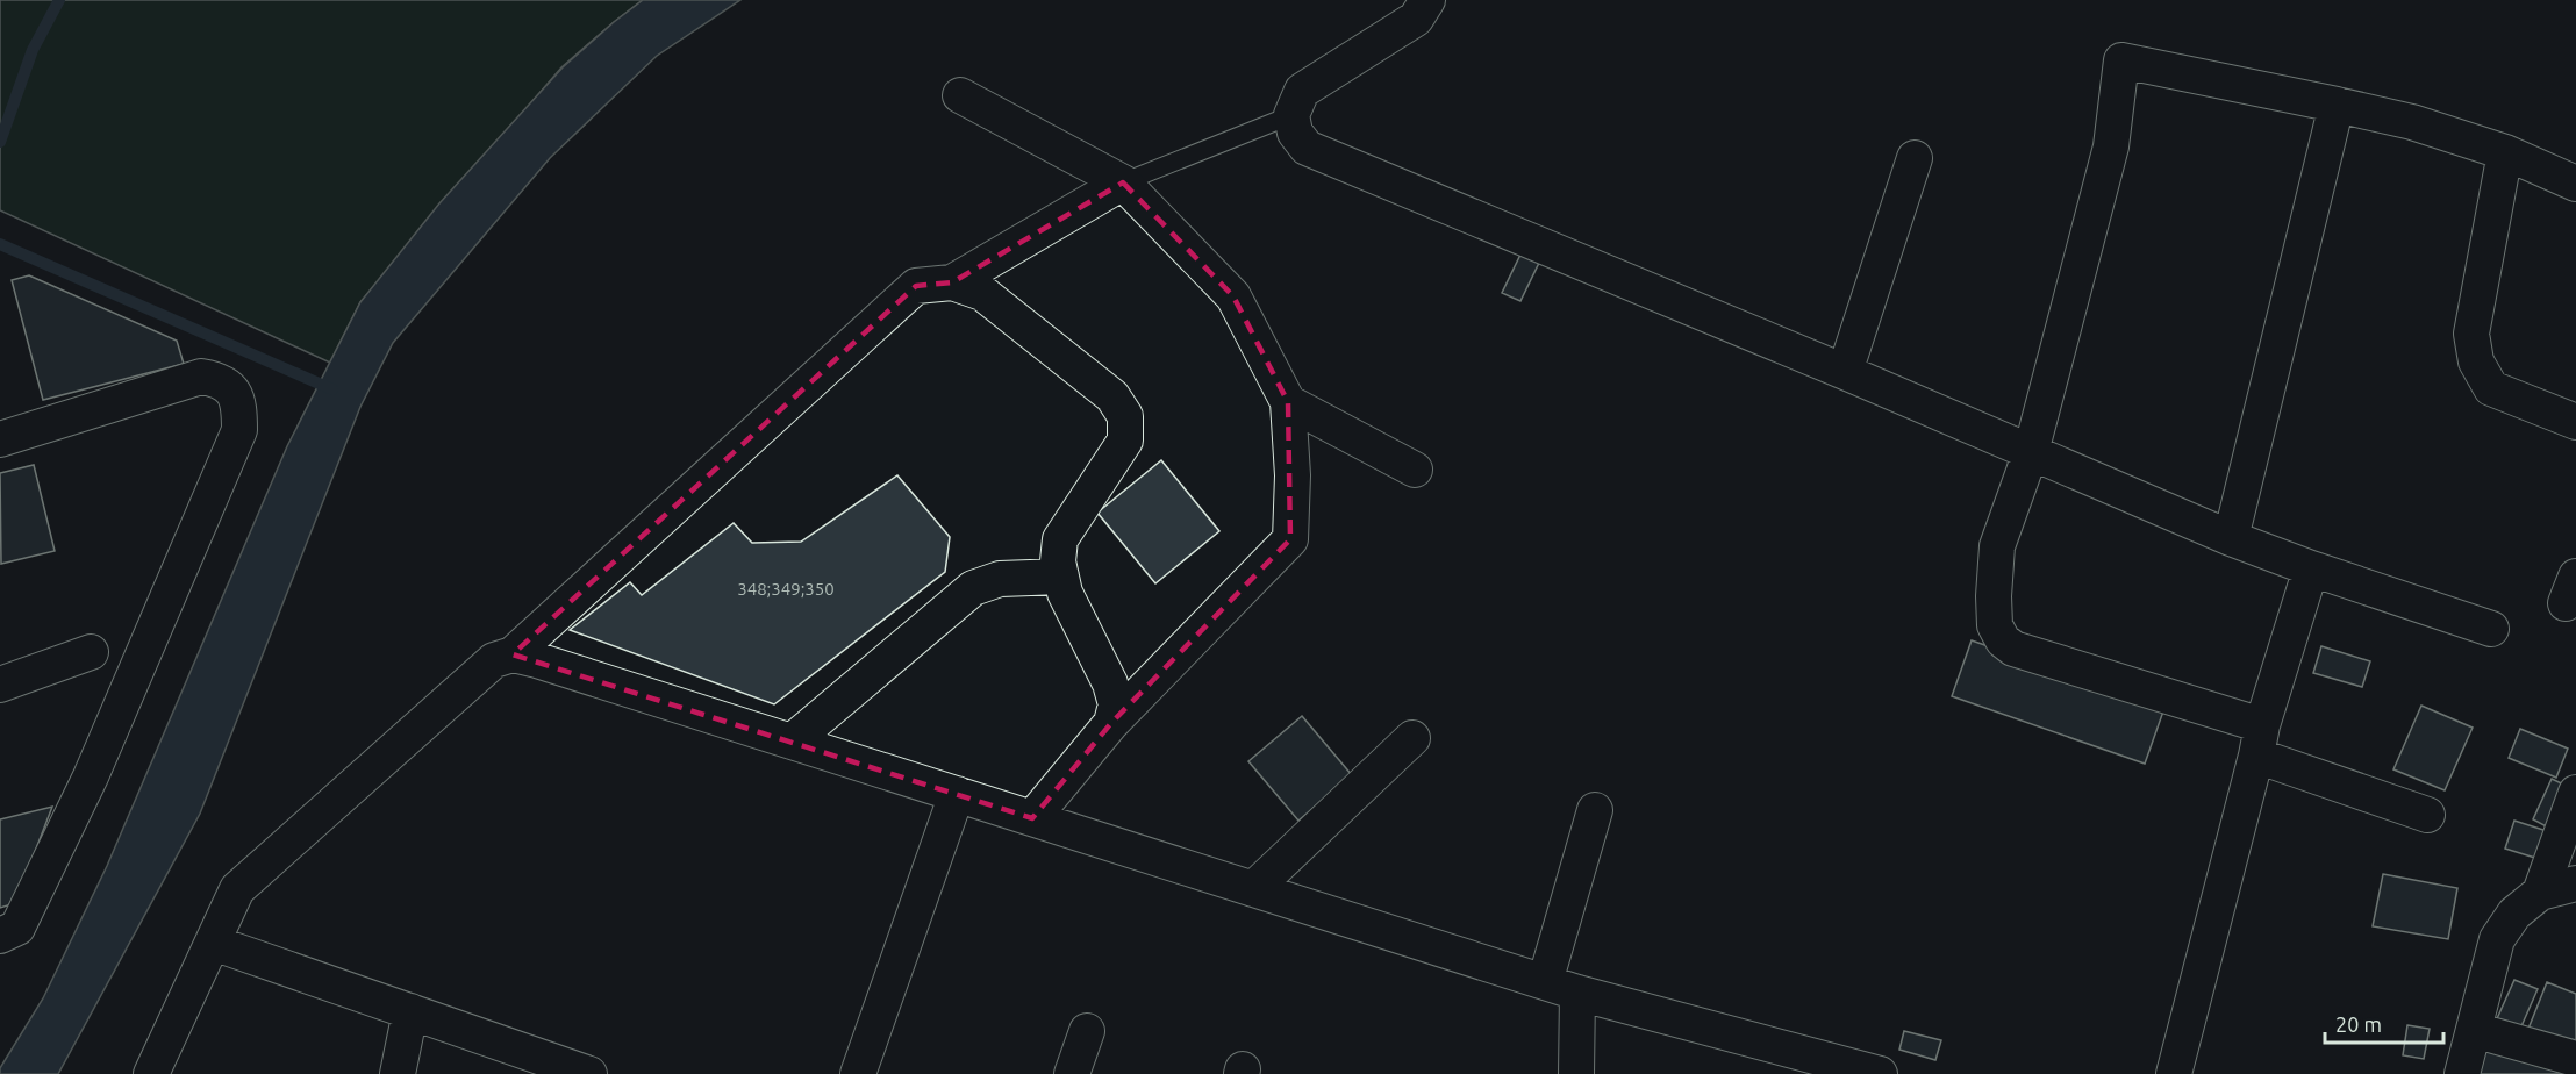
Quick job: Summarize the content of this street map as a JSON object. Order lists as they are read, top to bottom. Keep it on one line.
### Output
{"house_numbers":["348;349;350"],"scale_bar":"20 m"}
